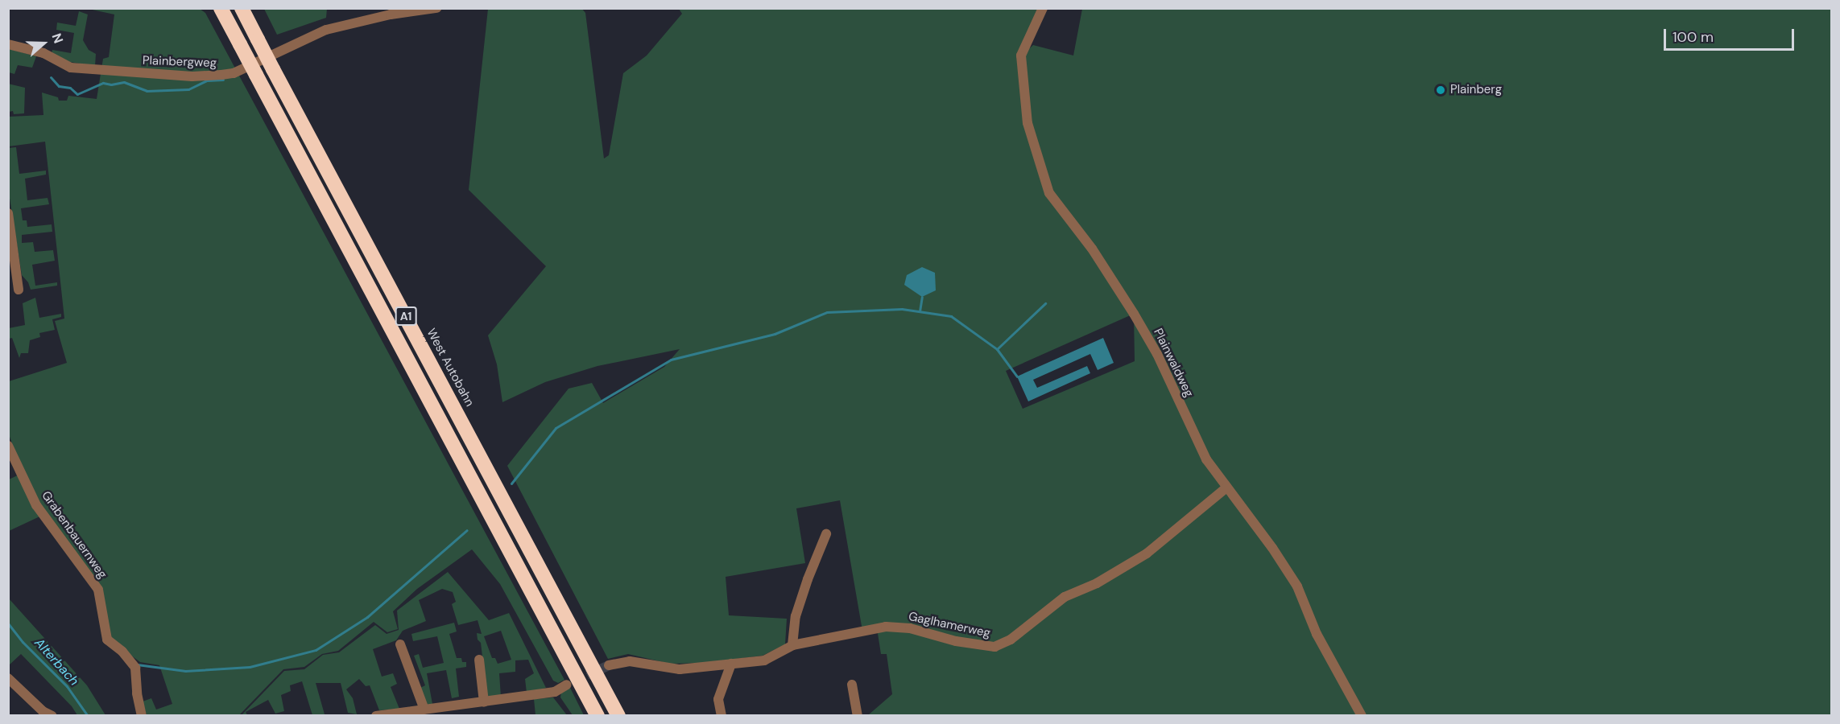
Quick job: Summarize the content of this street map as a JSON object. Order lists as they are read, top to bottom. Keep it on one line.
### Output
{"streets":{"highway":["A1","West Autobahn"],"street":["Plainbergweg","Plainwaldweg","Grabenbauernweg","Gaglhamerweg"]},"crossings":[["Plainwaldweg","Gaglhamerweg"]],"water":["Alterbach"],"places":["Plainberg"],"scale_bar":"100 m","north":"right"}
